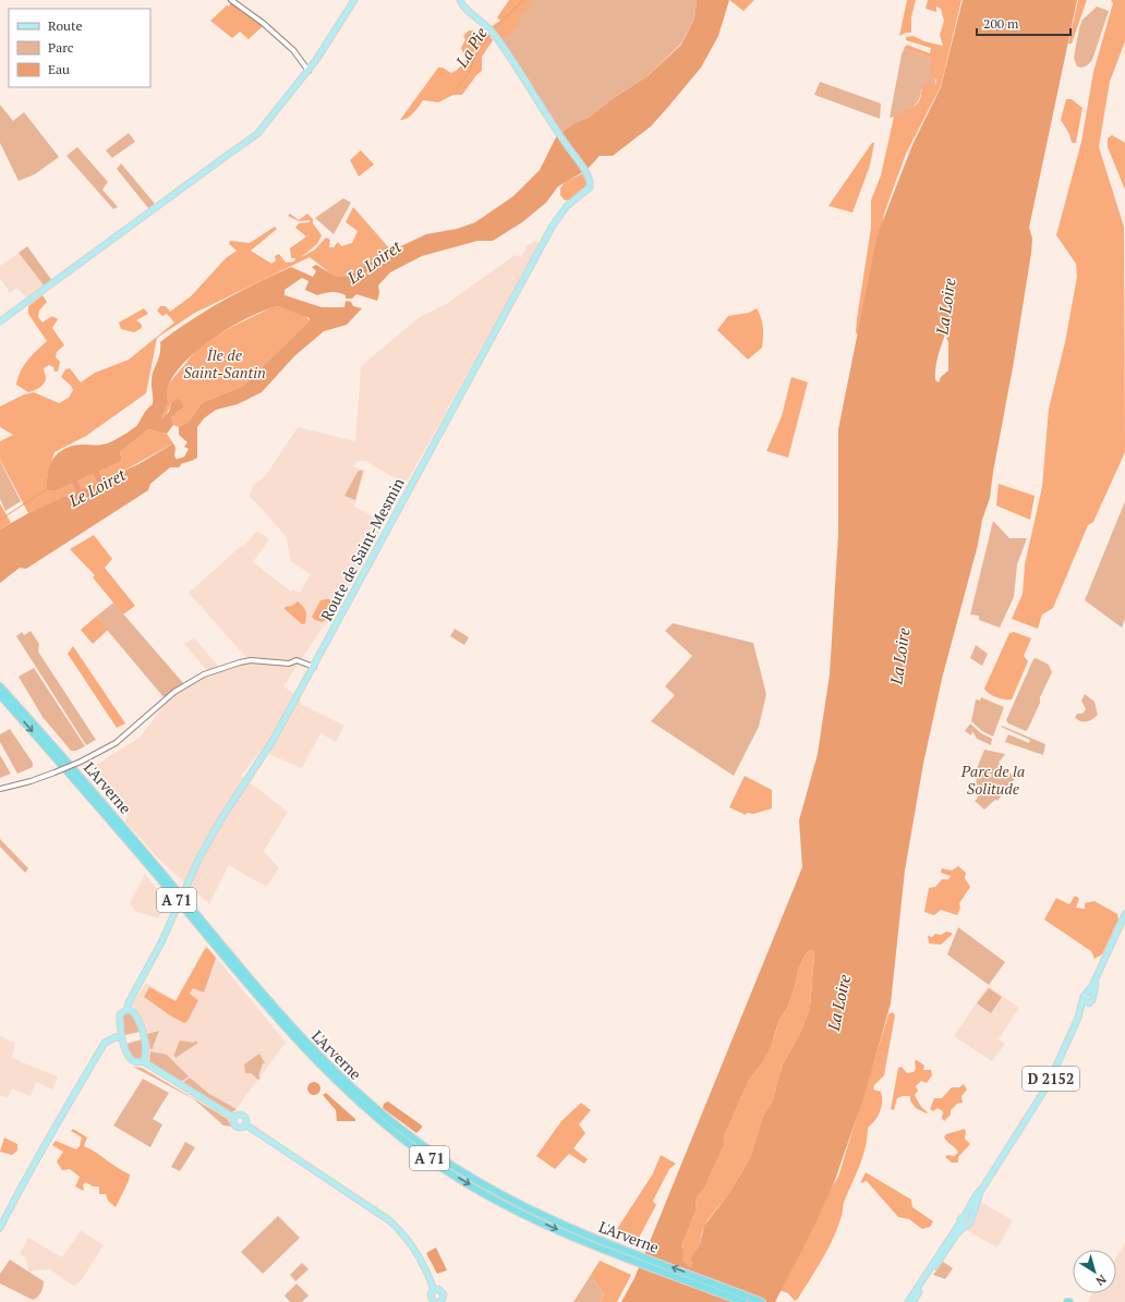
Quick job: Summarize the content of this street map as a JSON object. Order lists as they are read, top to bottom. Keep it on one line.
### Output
{"streets":{"highway":["L'Arverne","A 71"],"main road":["Route de Saint-Mesmin","D 2152"]},"water":["La Pie","Le Loiret","La Loire"],"parks":["Île de Saint-Santin","Parc de la Solitude"],"legend":["Route","Parc","Eau"],"scale_bar":"200 m","north":"bottom right"}
